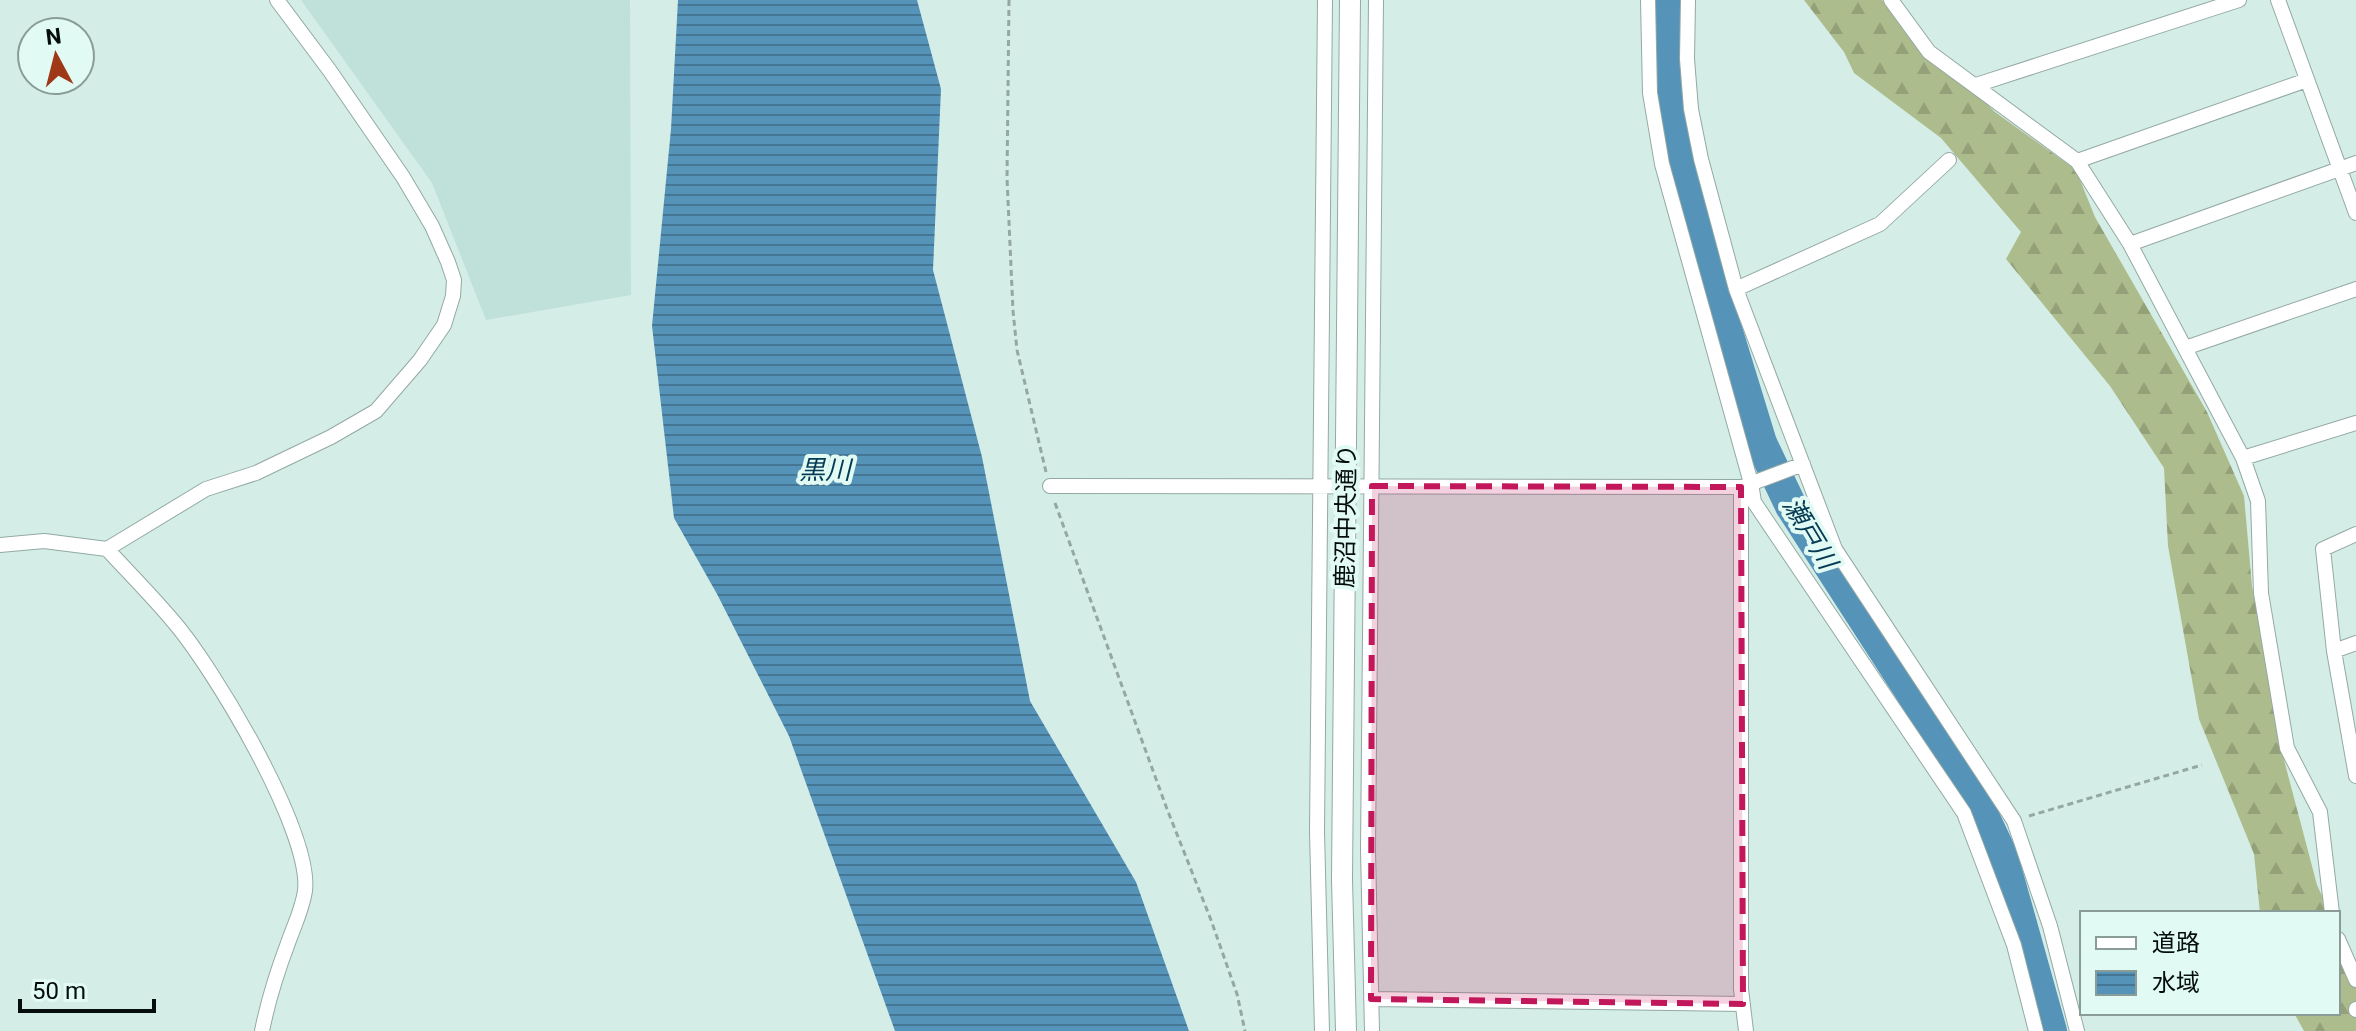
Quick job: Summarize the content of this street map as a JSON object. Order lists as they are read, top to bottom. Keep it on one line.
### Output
{"streets":{"street":["鹿沼中央通り"]},"water":["黒川","瀬戸川"],"legend":["道路","水域"],"scale_bar":"50 m","north":"top"}
